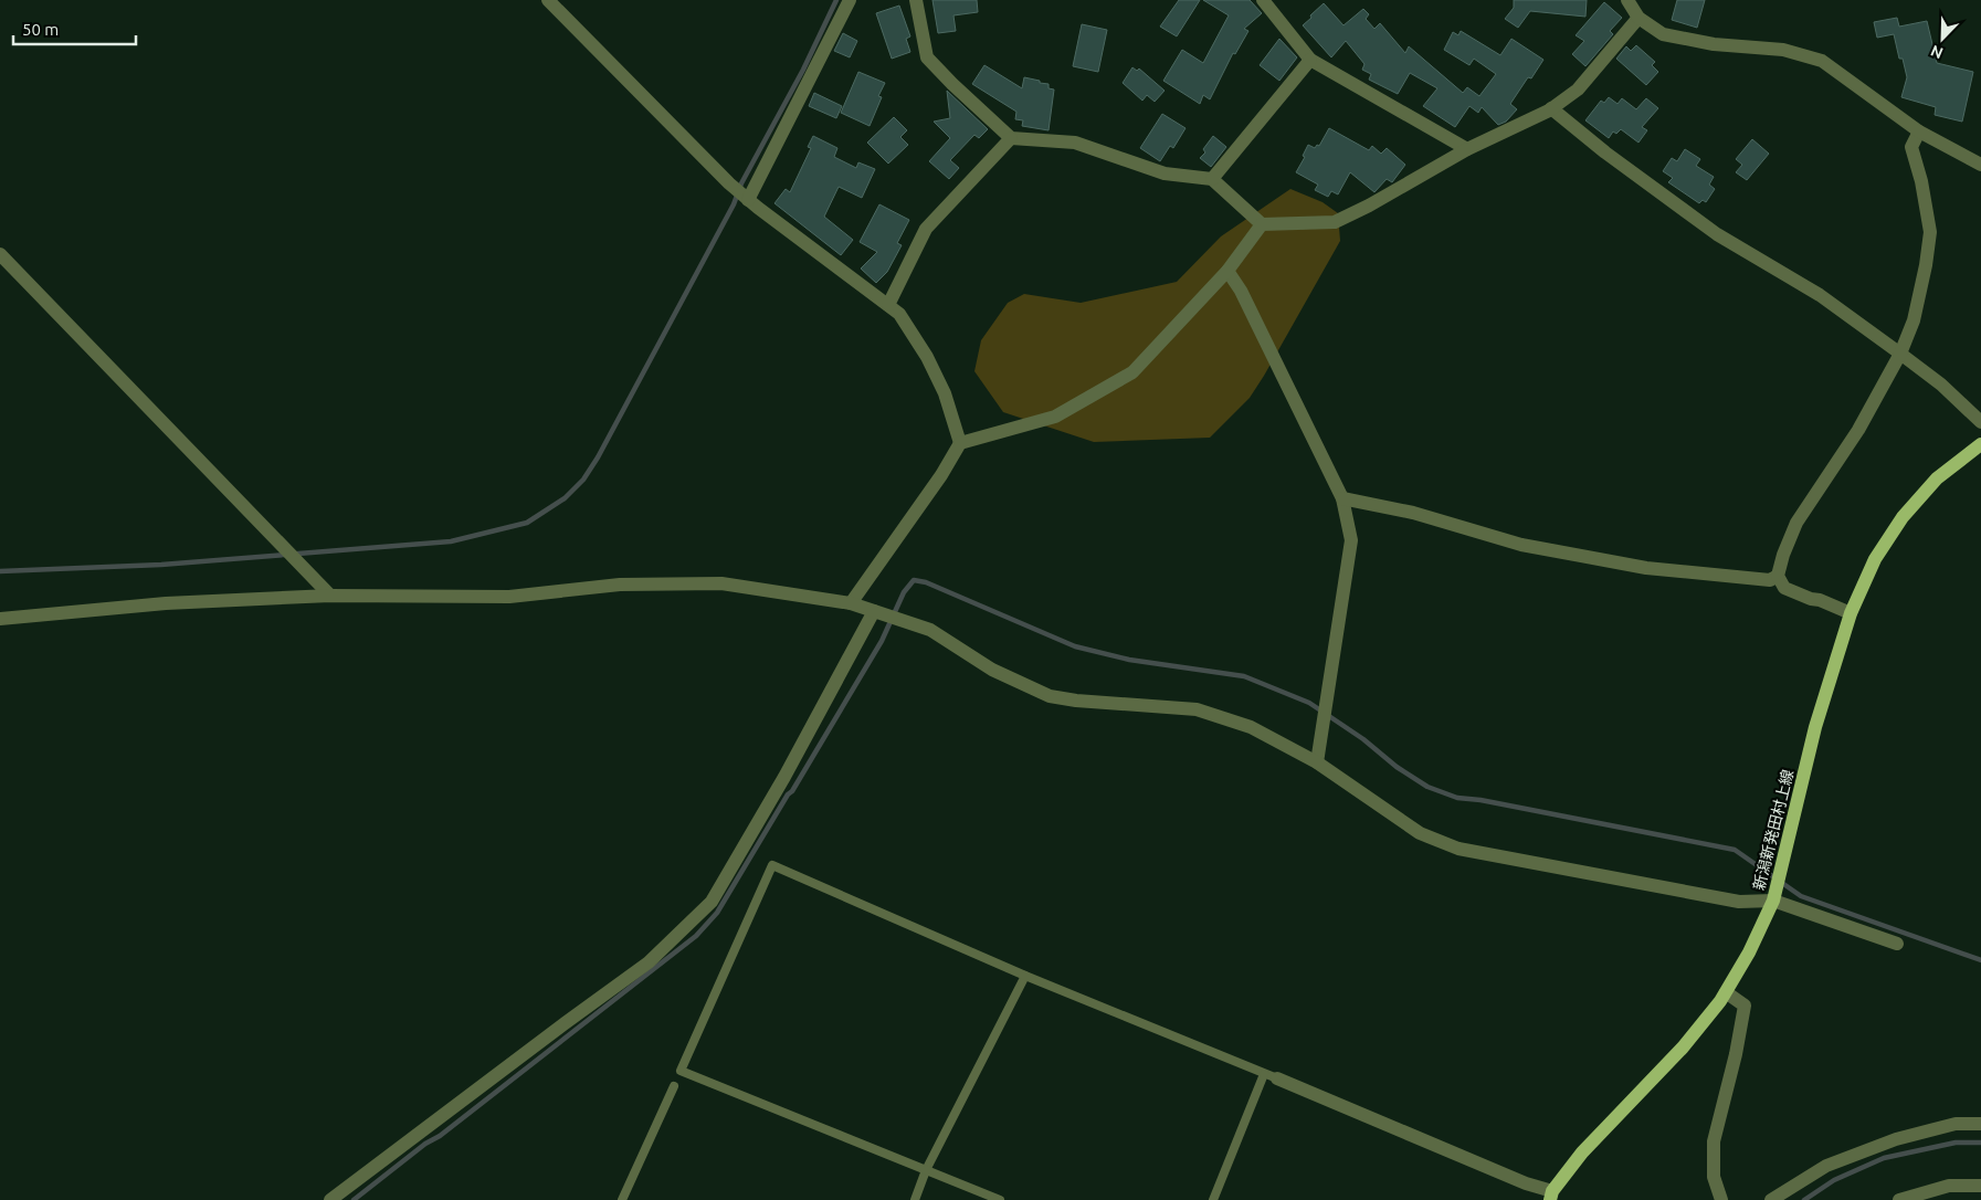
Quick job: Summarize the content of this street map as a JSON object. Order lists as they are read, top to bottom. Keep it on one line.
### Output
{"streets":{"main road":["新潟新発田村上線"]},"scale_bar":"50 m","north":"bottom left"}
